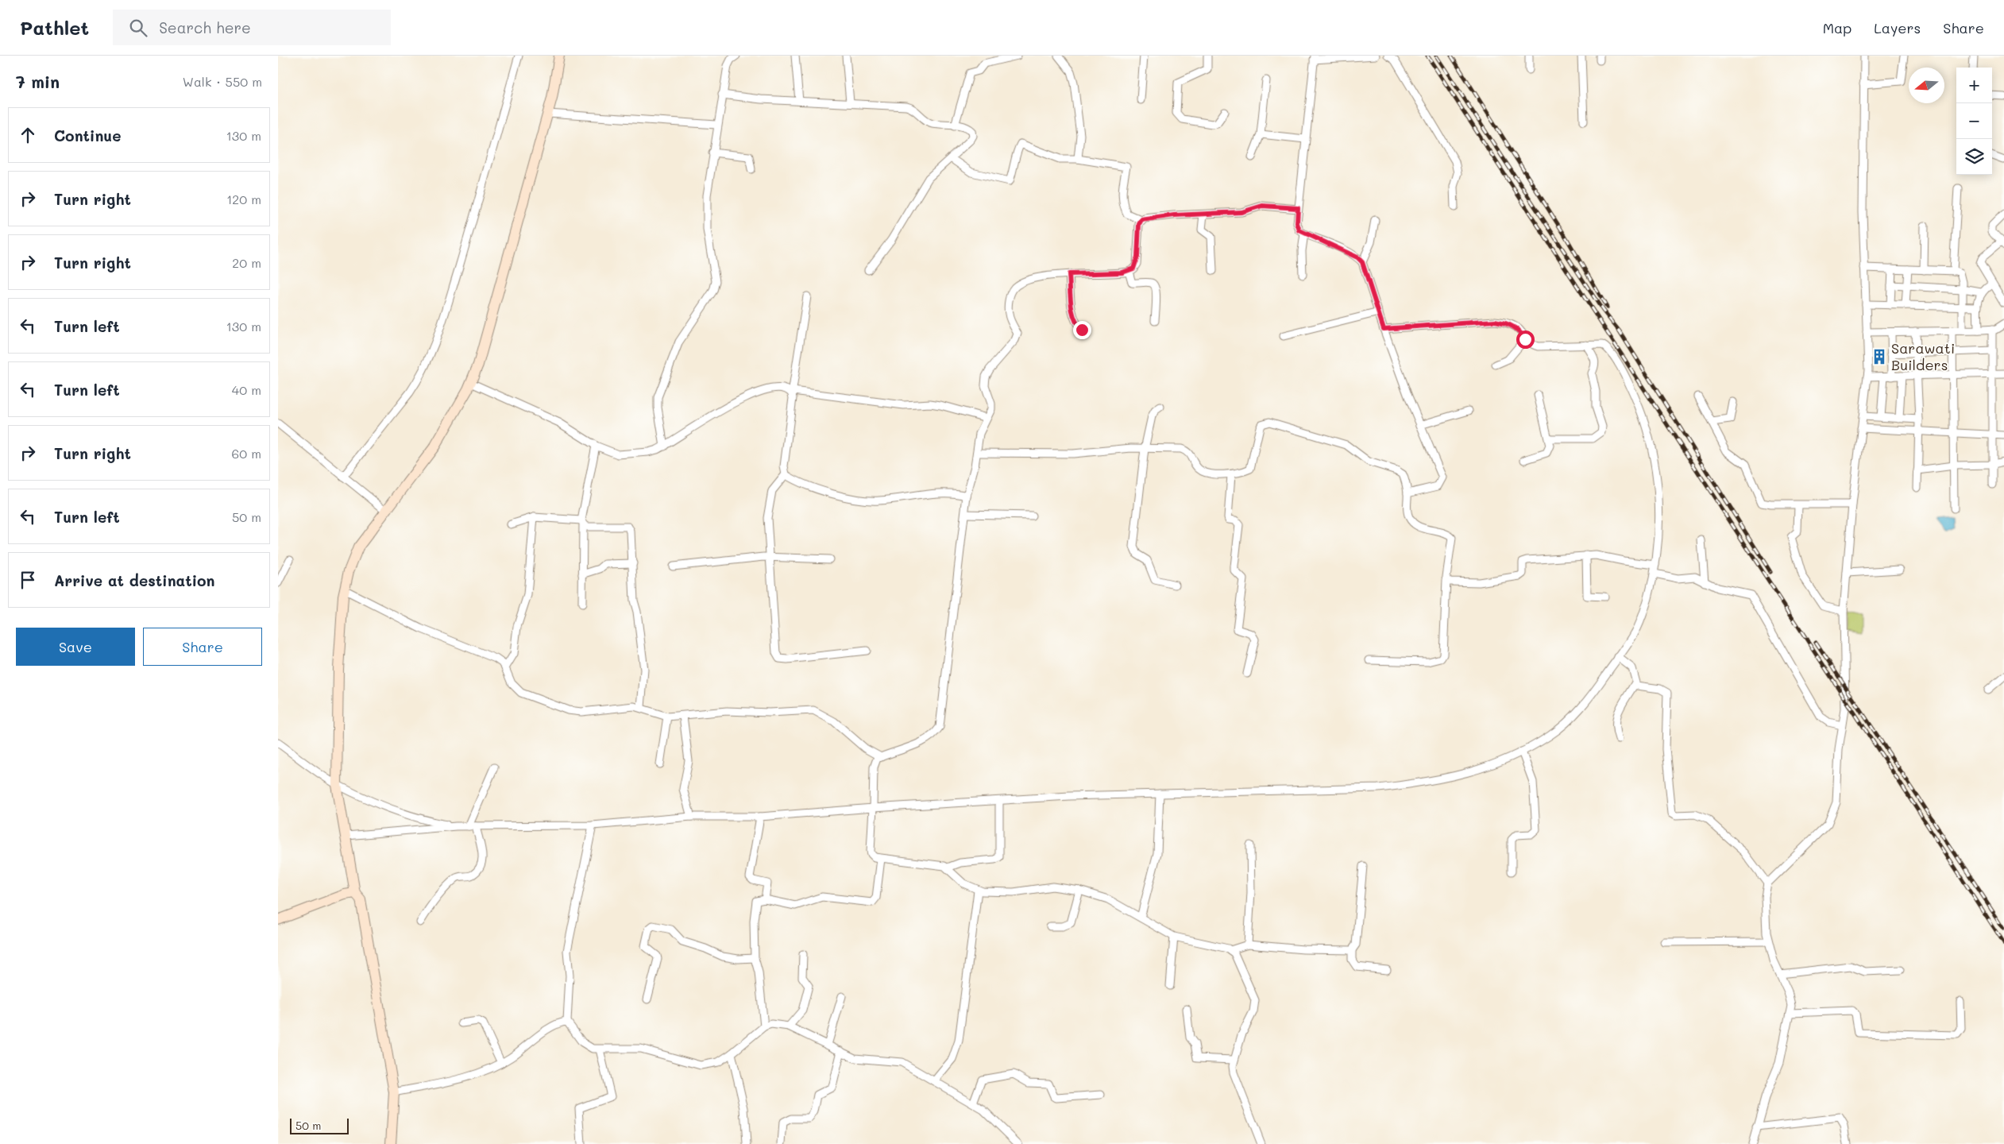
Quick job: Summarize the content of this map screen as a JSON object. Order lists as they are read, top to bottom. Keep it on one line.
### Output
{"places":{"building":["Sarawati Builders"]},"scale_bar":"50 m","north":"left","page":{"header":"Pathlet","search":"Search here","nav":["Map","Layers","Share"],"heading":["7 min","Walk · 550 m"],"map_buttons":["+","−"],"list":[["Continue","130 m"],["Turn right","120 m"],["Turn right","20 m"],["Turn left","130 m"],["Turn left","40 m"],["Turn right","60 m"],["Turn left","50 m"],"Arrive at destination"],"buttons":["Save","Share"],"scale":"50 m"}}
